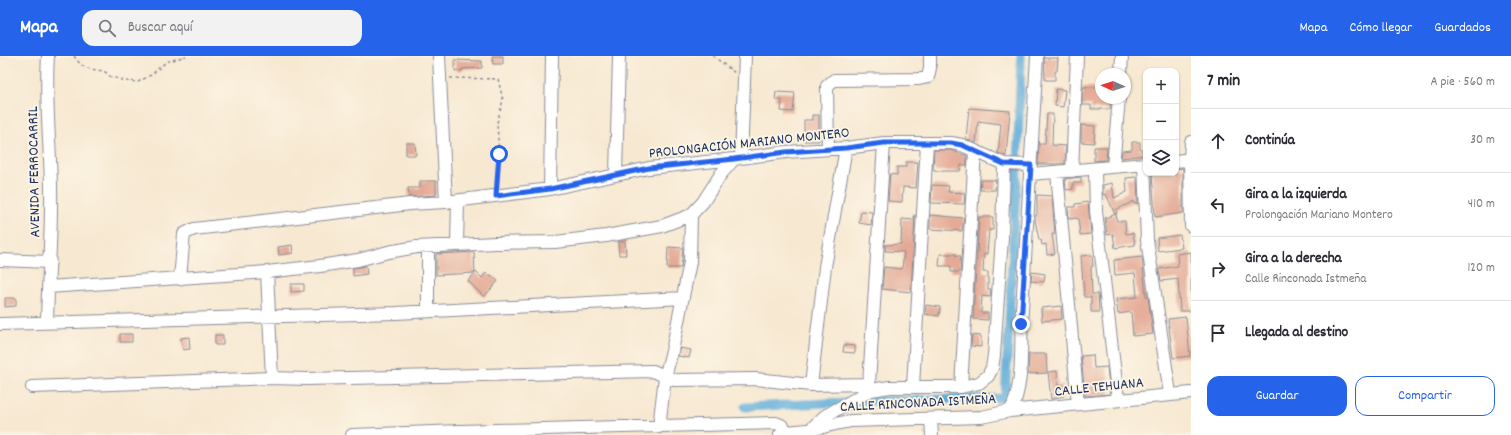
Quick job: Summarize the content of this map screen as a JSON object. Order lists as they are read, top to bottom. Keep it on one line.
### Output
{"streets":{"street":["PROLONGACIÓN MARIANO MONTERO","AVENIDA FERROCARRIL","CALLE TEHUANA","CALLE RINCONADA ISTMEÑA"]},"crossings":[["PROLONGACIÓN MARIANO MONTERO","CALLE RINCONADA ISTMEÑA"],["CALLE TEHUANA","CALLE RINCONADA ISTMEÑA"]],"north":"left","page":{"header":"Mapa","search":"Buscar aquí","nav":["Mapa","Cómo llegar","Guardados"],"heading":["7 min","A pie · 560 m"],"map_buttons":["+","−"],"list":[["Continúa","30 m"],["Gira a la izquierda","Prolongación Mariano Montero","410 m"],["Gira a la derecha","Calle Rinconada Istmeña","120 m"],"Llegada al destino"],"buttons":["Guardar","Compartir"]}}
